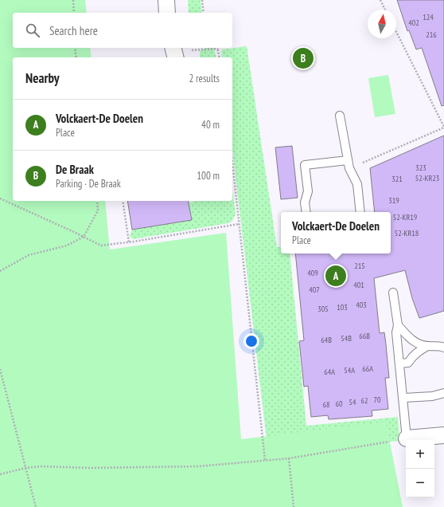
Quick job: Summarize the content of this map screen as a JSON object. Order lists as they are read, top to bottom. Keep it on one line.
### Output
{"house_numbers":["124","402","216","323","52-KR23","321","319","52-KR19","52-KR18","215","409","401","407","403","103","305","66B","54B","64B","66A","54A","64A","70","62","54","60","68"],"north":"top","page":{"search":"Search here","pins":["B","A"],"heading":["Nearby","2 results"],"list":[{"mark":"A","name":"Volckaert-De Doelen","note":"Place","value":"40 m"},{"mark":"B","name":"De Braak","note":"Parking · De Braak","value":"100 m"}],"popup":["Volckaert-De Doelen","Place"],"map_buttons":["+","−"]}}
